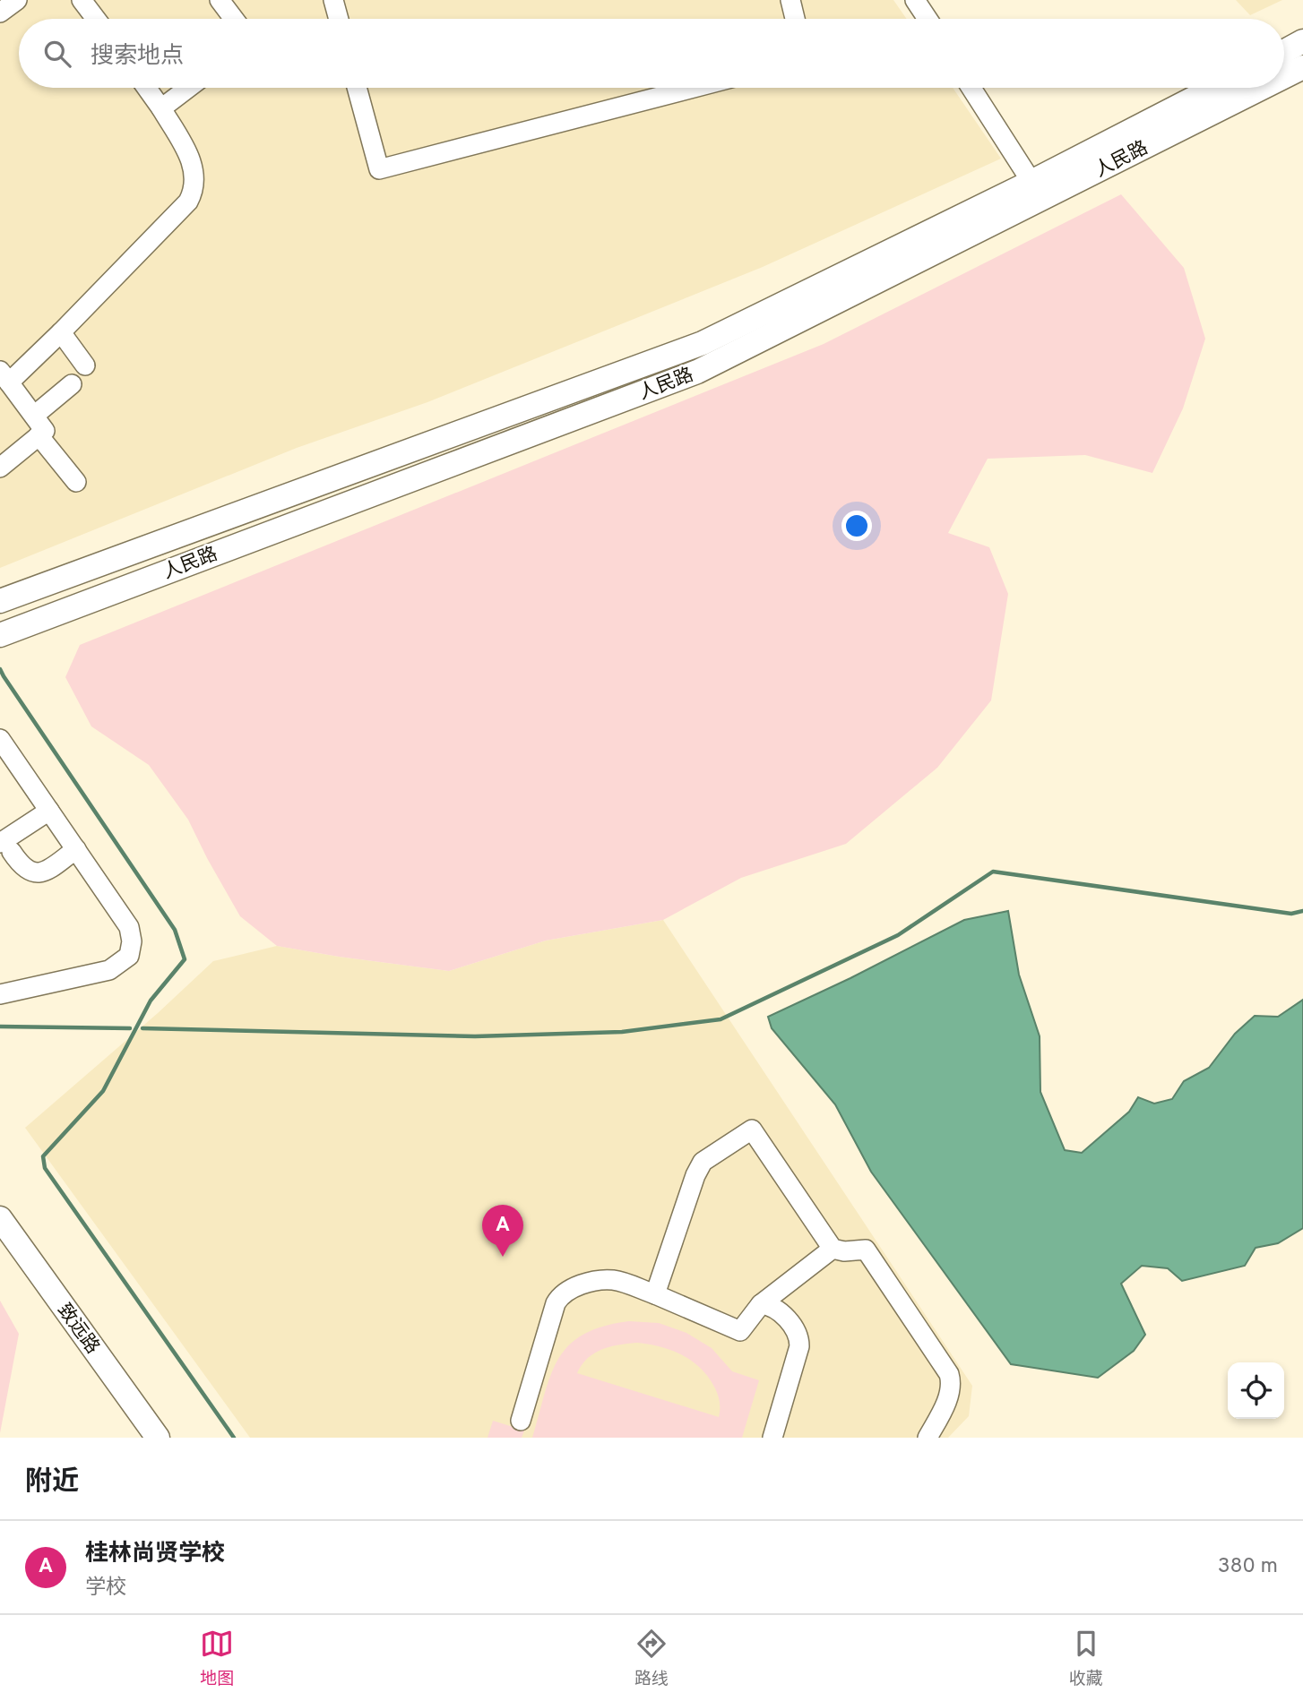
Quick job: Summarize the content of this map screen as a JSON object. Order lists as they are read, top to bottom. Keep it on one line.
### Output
{"streets":{"main road":["人民路","致远路"]},"page":{"search":"搜索地点","pins":"A","heading":"附近","list":[{"mark":"A","name":"桂林尚贤学校","note":"学校","value":"380 m"}],"nav":["地图","路线","收藏"]}}
